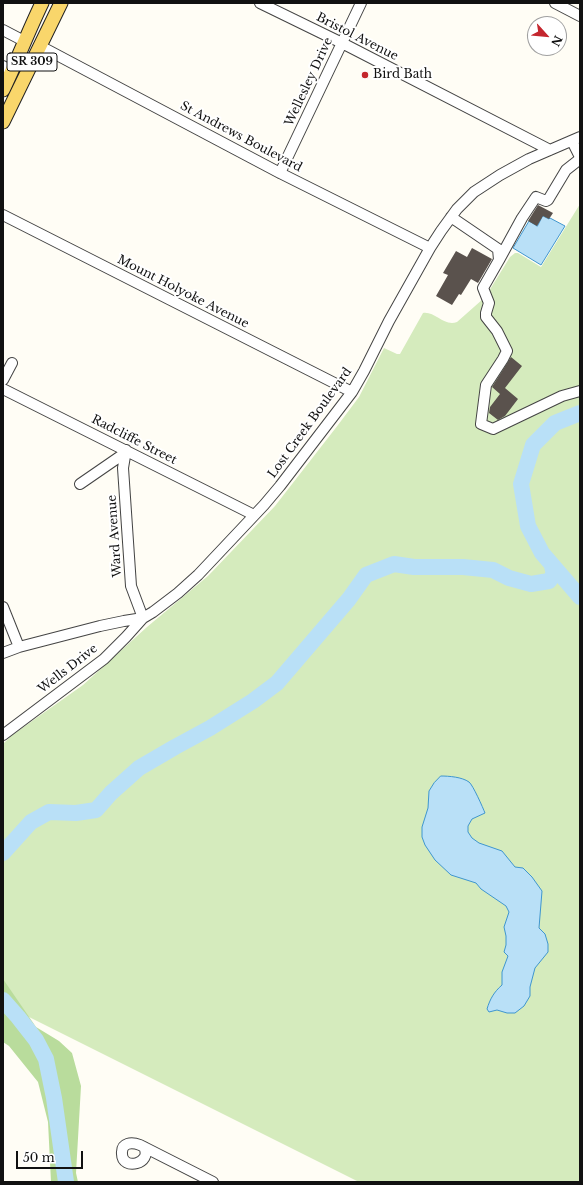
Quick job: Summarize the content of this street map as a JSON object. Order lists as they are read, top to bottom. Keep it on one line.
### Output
{"streets":{"main road":["SR 309"],"street":["Bristol Avenue","Wellesley Drive","St Andrews Boulevard","Mount Holyoke Avenue","Lost Creek Boulevard","Radcliffe Street","Ward Avenue","Wells Drive"]},"crossings":[["Bristol Avenue","Wellesley Drive"],["Bristol Avenue","Lost Creek Boulevard"],["SR 309","St Andrews Boulevard"],["Wellesley Drive","St Andrews Boulevard"],["St Andrews Boulevard","Lost Creek Boulevard"],["Mount Holyoke Avenue","Lost Creek Boulevard"],["Lost Creek Boulevard","Radcliffe Street"],["Lost Creek Boulevard","Ward Avenue"],["Lost Creek Boulevard","Wells Drive"],["Radcliffe Street","Ward Avenue"],["Ward Avenue","Wells Drive"]],"places":["Bird Bath"],"scale_bar":"50 m","north":"bottom right"}
